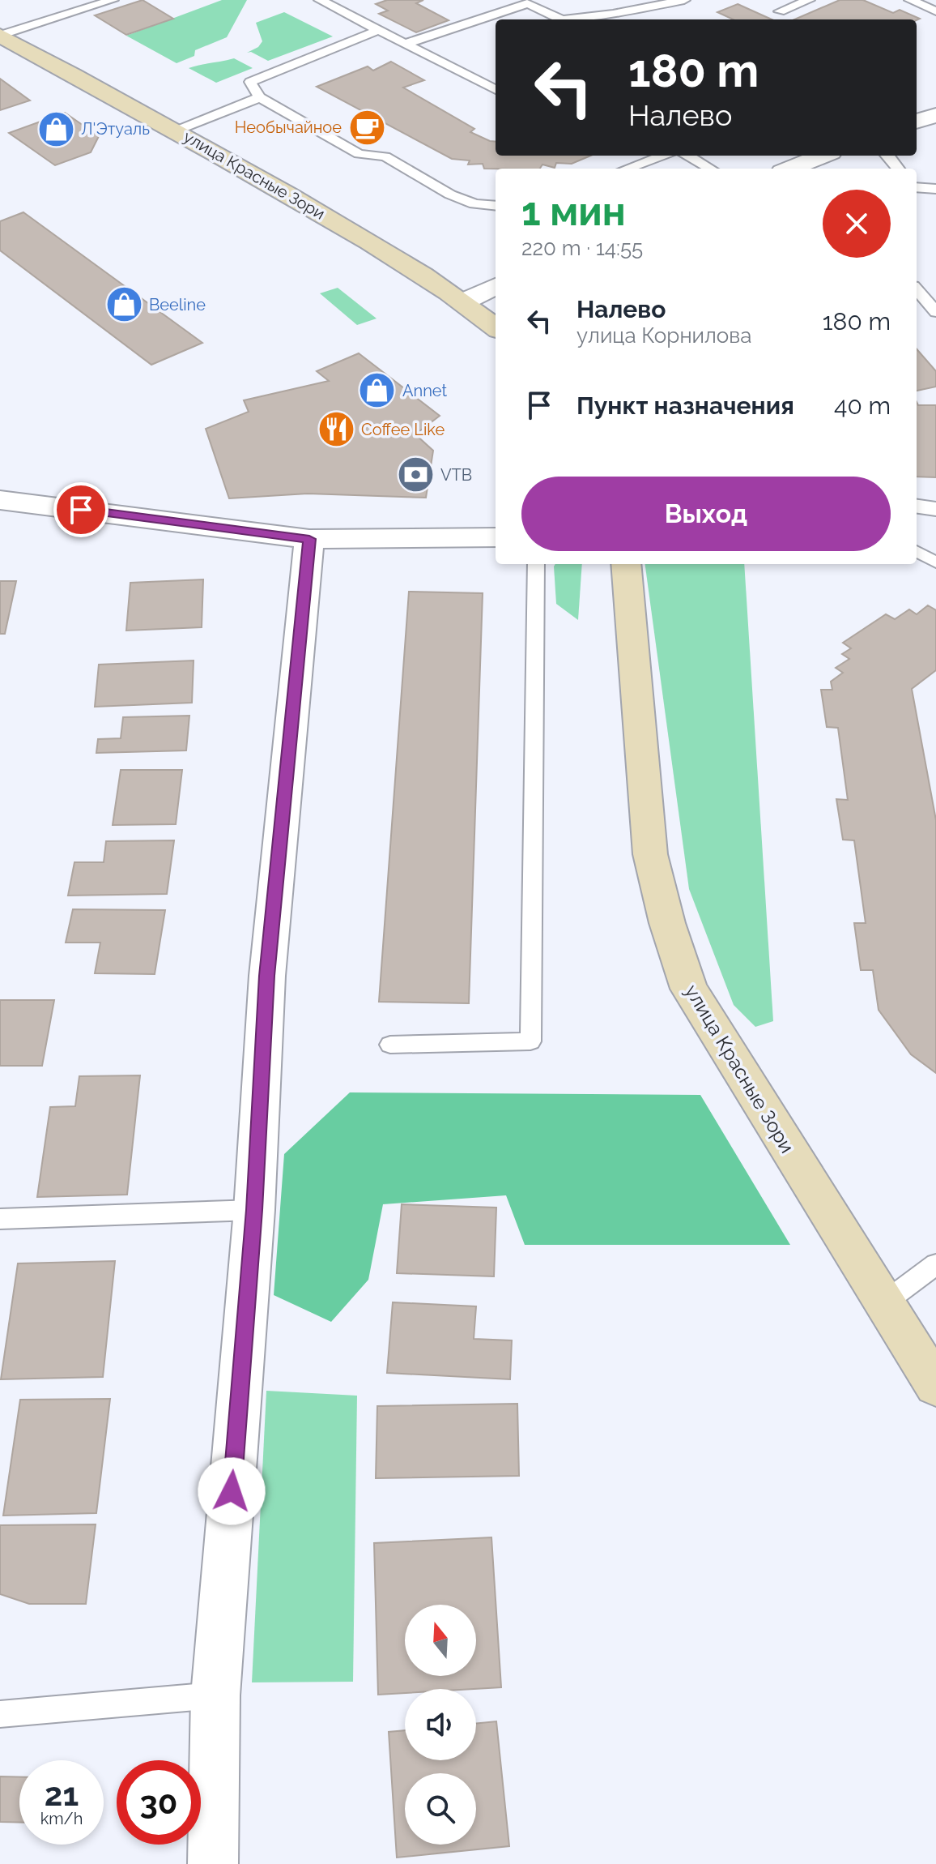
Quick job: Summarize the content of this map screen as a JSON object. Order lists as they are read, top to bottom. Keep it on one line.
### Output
{"streets":{"main road":["улица Красные Зори"]},"places":{"cafe":["Необычайное"],"shop":["Л'Этуаль","Beeline","Annet"],"restaurant":["Coffee Like"],"bank":["VTB"]},"north":"top","page":{"turn":["180 m","Налево"],"heading":["1 мин","220 m · 14:55"],"list":[{"name":"Налево","note":"улица Корнилова","value":"180 m"},{"name":"Пункт назначения","value":"40 m"}],"buttons":"Выход","speed":"21 km/h","limit":"30"}}
